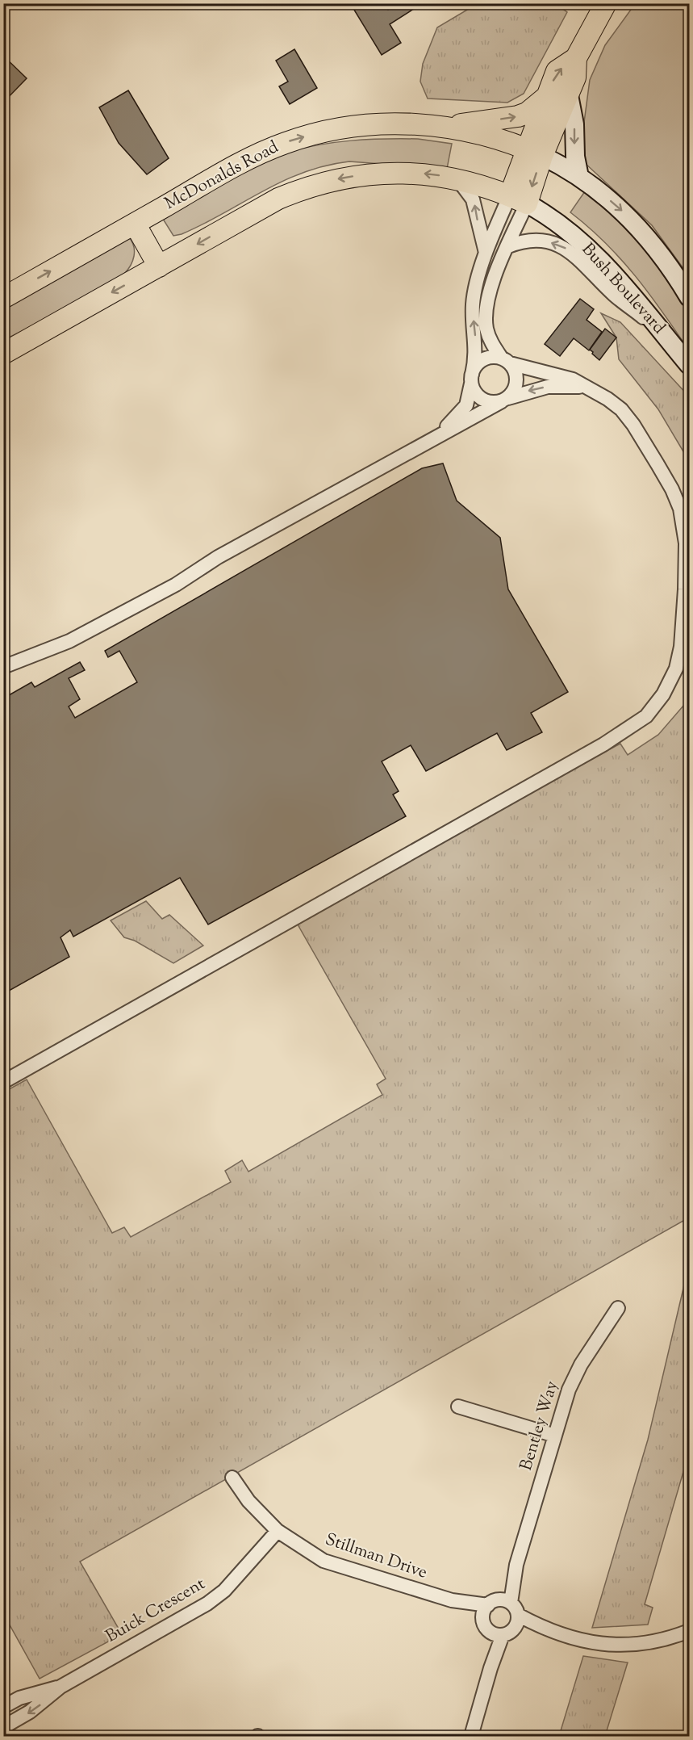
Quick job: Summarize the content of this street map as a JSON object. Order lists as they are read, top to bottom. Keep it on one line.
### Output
{"streets":{"main road":["McDonalds Road","Bush Boulevard"],"street":["Bentley Way","Stillman Drive","Buick Crescent"]},"crossings":[["Bentley Way","Stillman Drive"],["Stillman Drive","Buick Crescent"]]}
